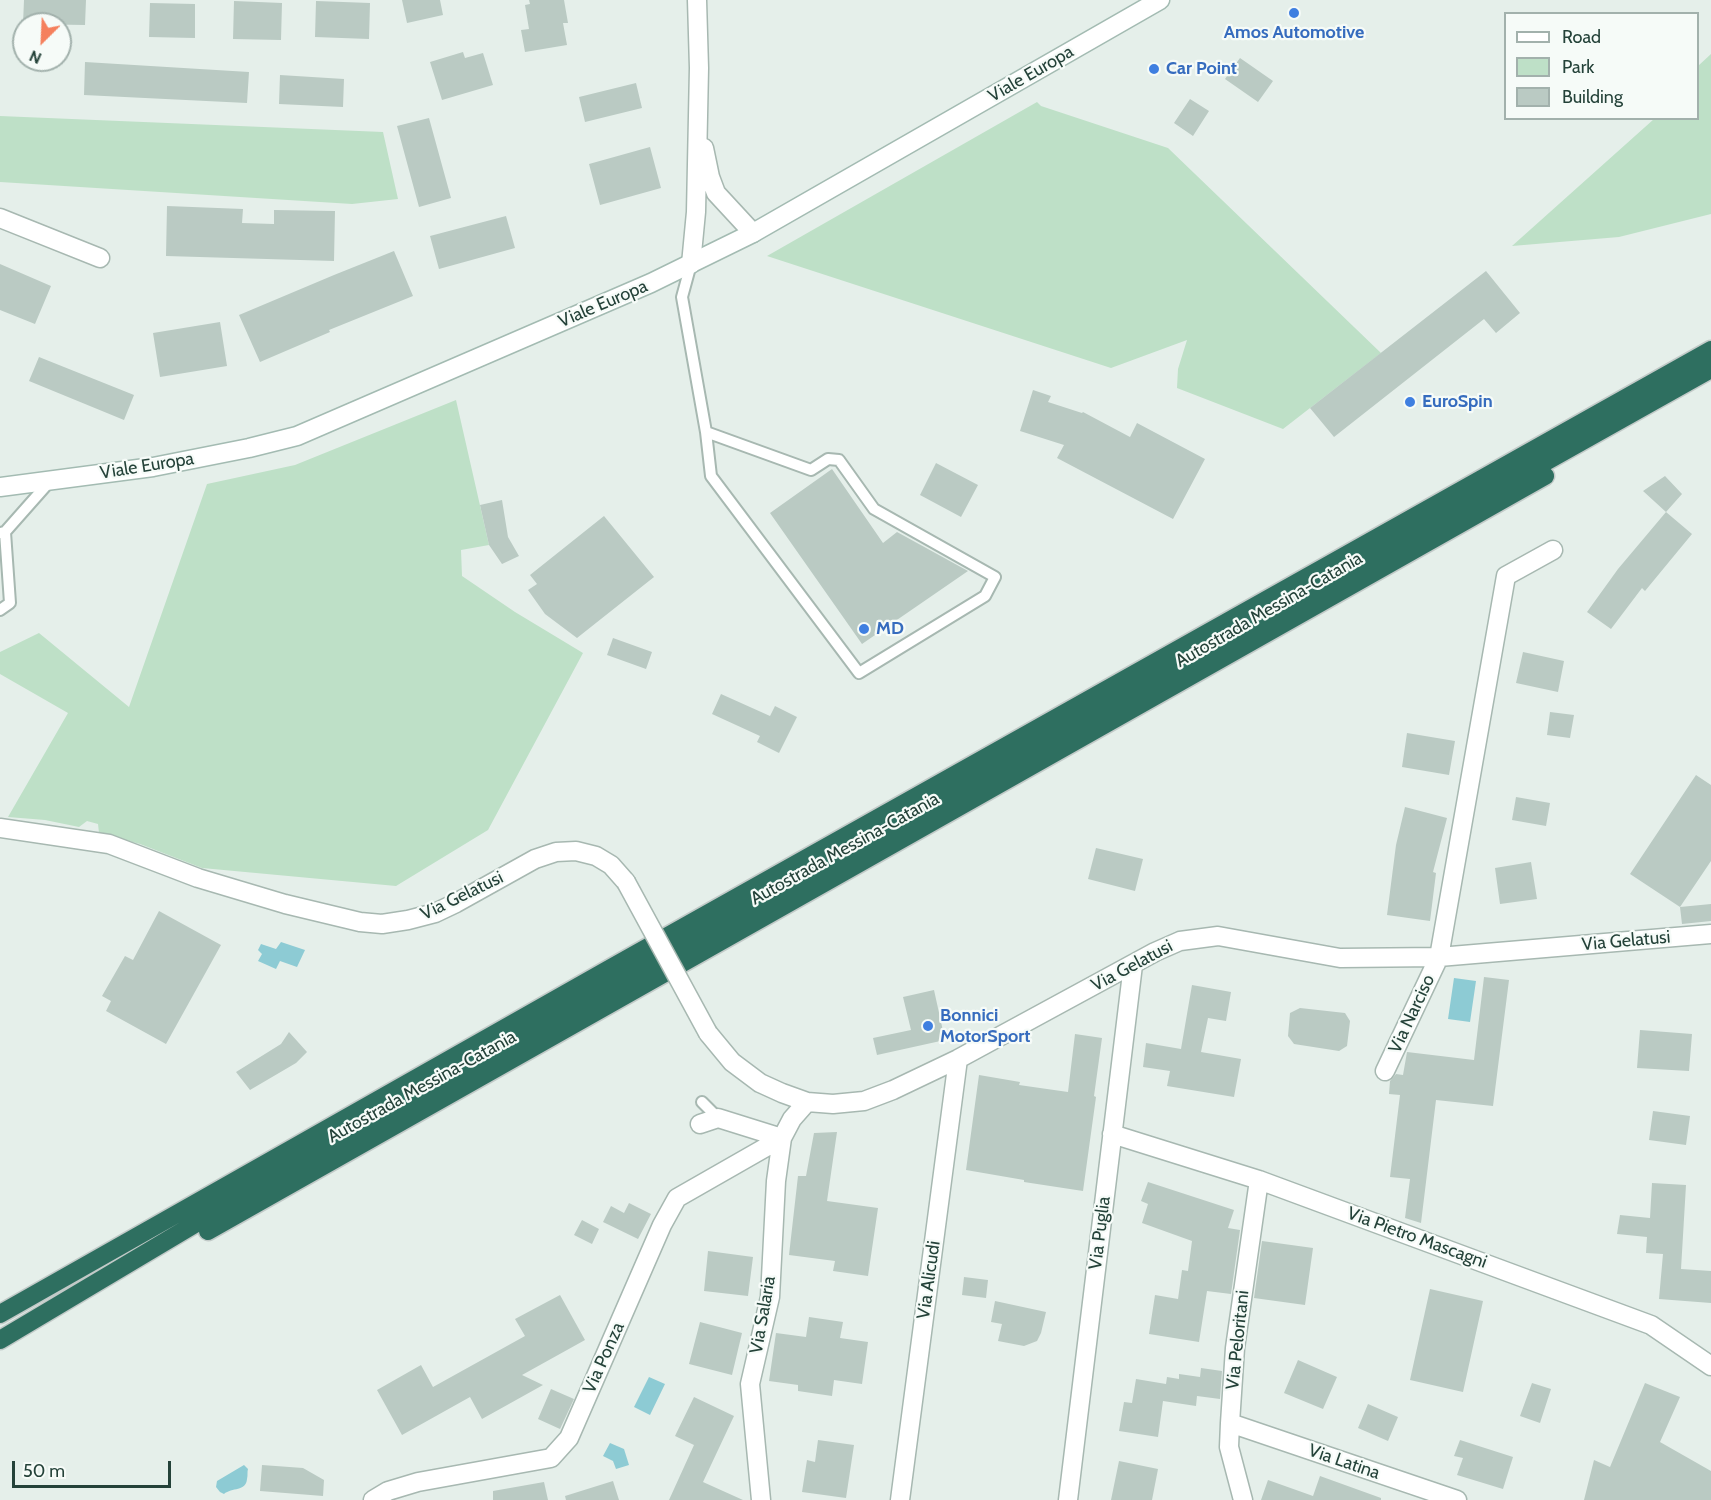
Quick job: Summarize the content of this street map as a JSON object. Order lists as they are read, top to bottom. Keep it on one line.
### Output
{"streets":{"highway":["Autostrada Messina-Catania"],"street":["Viale Europa","Via Gelatusi","Via Narciso","Via Puglia","Via Pietro Mascagni","Via Alicudi","Via Salaria","Via Peloritani","Via Ponza","Via Latina"]},"crossings":[["Via Gelatusi","Via Narciso"],["Via Gelatusi","Via Puglia"],["Via Gelatusi","Via Alicudi"],["Via Gelatusi","Via Salaria"],["Via Puglia","Via Pietro Mascagni"],["Via Pietro Mascagni","Via Peloritani"],["Via Salaria","Via Ponza"],["Via Peloritani","Via Latina"]],"places":["Amos Automotive","Car Point","EuroSpin","MD","Bonnici MotorSport"],"legend":["Road","Park","Building"],"scale_bar":"50 m","north":"bottom left"}
